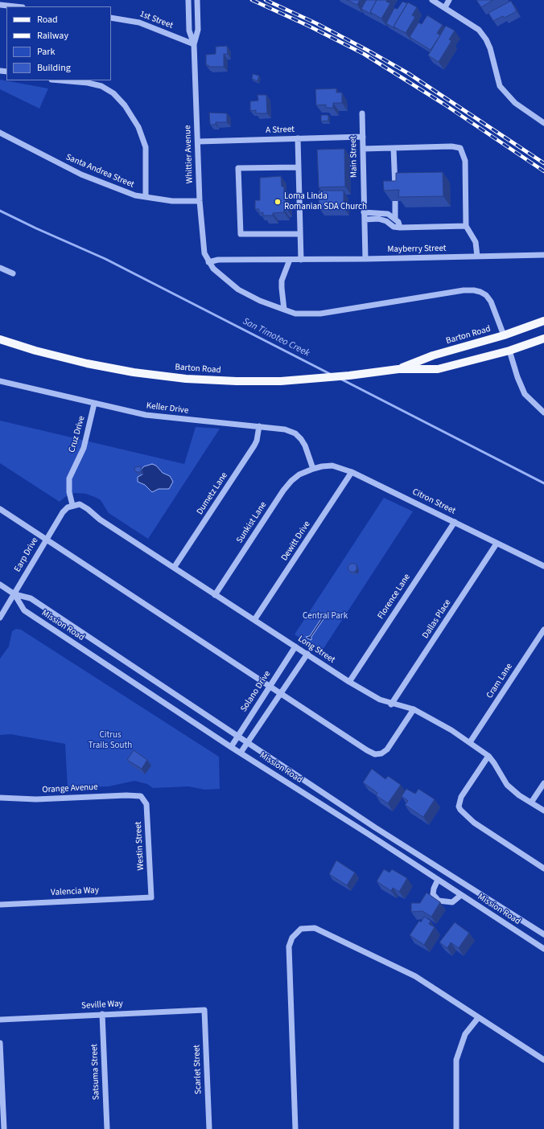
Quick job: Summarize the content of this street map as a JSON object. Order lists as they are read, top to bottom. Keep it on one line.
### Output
{"streets":{"main road":["Barton Road"],"street":["1st Street","A Street","Whittier Avenue","Main Street","Santa Andrea Street","Mayberry Street","Keller Drive","Cruz Drive","Dumetz Lane","Citron Street","Sunkist Lane","Dewitt Drive","Earp Drive","Florence Lane","Dallas Place","Mission Road","Long Street","Cram Lane","Solano Drive","Orange Avenue","Westin Street","Valencia Way","Seville Way","Scarlet Street","Satsuma Street"]},"crossings":[["1st Street","Whittier Avenue"],["A Street","Whittier Avenue"],["A Street","Main Street"],["Whittier Avenue","Santa Andrea Street"],["Whittier Avenue","Mayberry Street"],["Main Street","Mayberry Street"],["Keller Drive","Cruz Drive"],["Keller Drive","Dumetz Lane"],["Keller Drive","Citron Street"],["Keller Drive","Sunkist Lane"],["Cruz Drive","Earp Drive"],["Cruz Drive","Long Street"],["Dumetz Lane","Long Street"],["Citron Street","Sunkist Lane"],["Citron Street","Dewitt Drive"],["Citron Street","Florence Lane"],["Citron Street","Dallas Place"],["Sunkist Lane","Long Street"],["Dewitt Drive","Long Street"],["Earp Drive","Mission Road"],["Earp Drive","Long Street"],["Florence Lane","Long Street"],["Dallas Place","Long Street"],["Mission Road","Solano Drive"],["Long Street","Cram Lane"],["Long Street","Solano Drive"],["Orange Avenue","Westin Street"],["Westin Street","Valencia Way"],["Seville Way","Scarlet Street"],["Seville Way","Satsuma Street"]],"water":["San Timoteo Creek"],"parks":["Central Park","Citrus Trails South"],"places":["Loma Linda Romanian SDA Church"],"legend":["Road","Railway","Park","Building"]}
